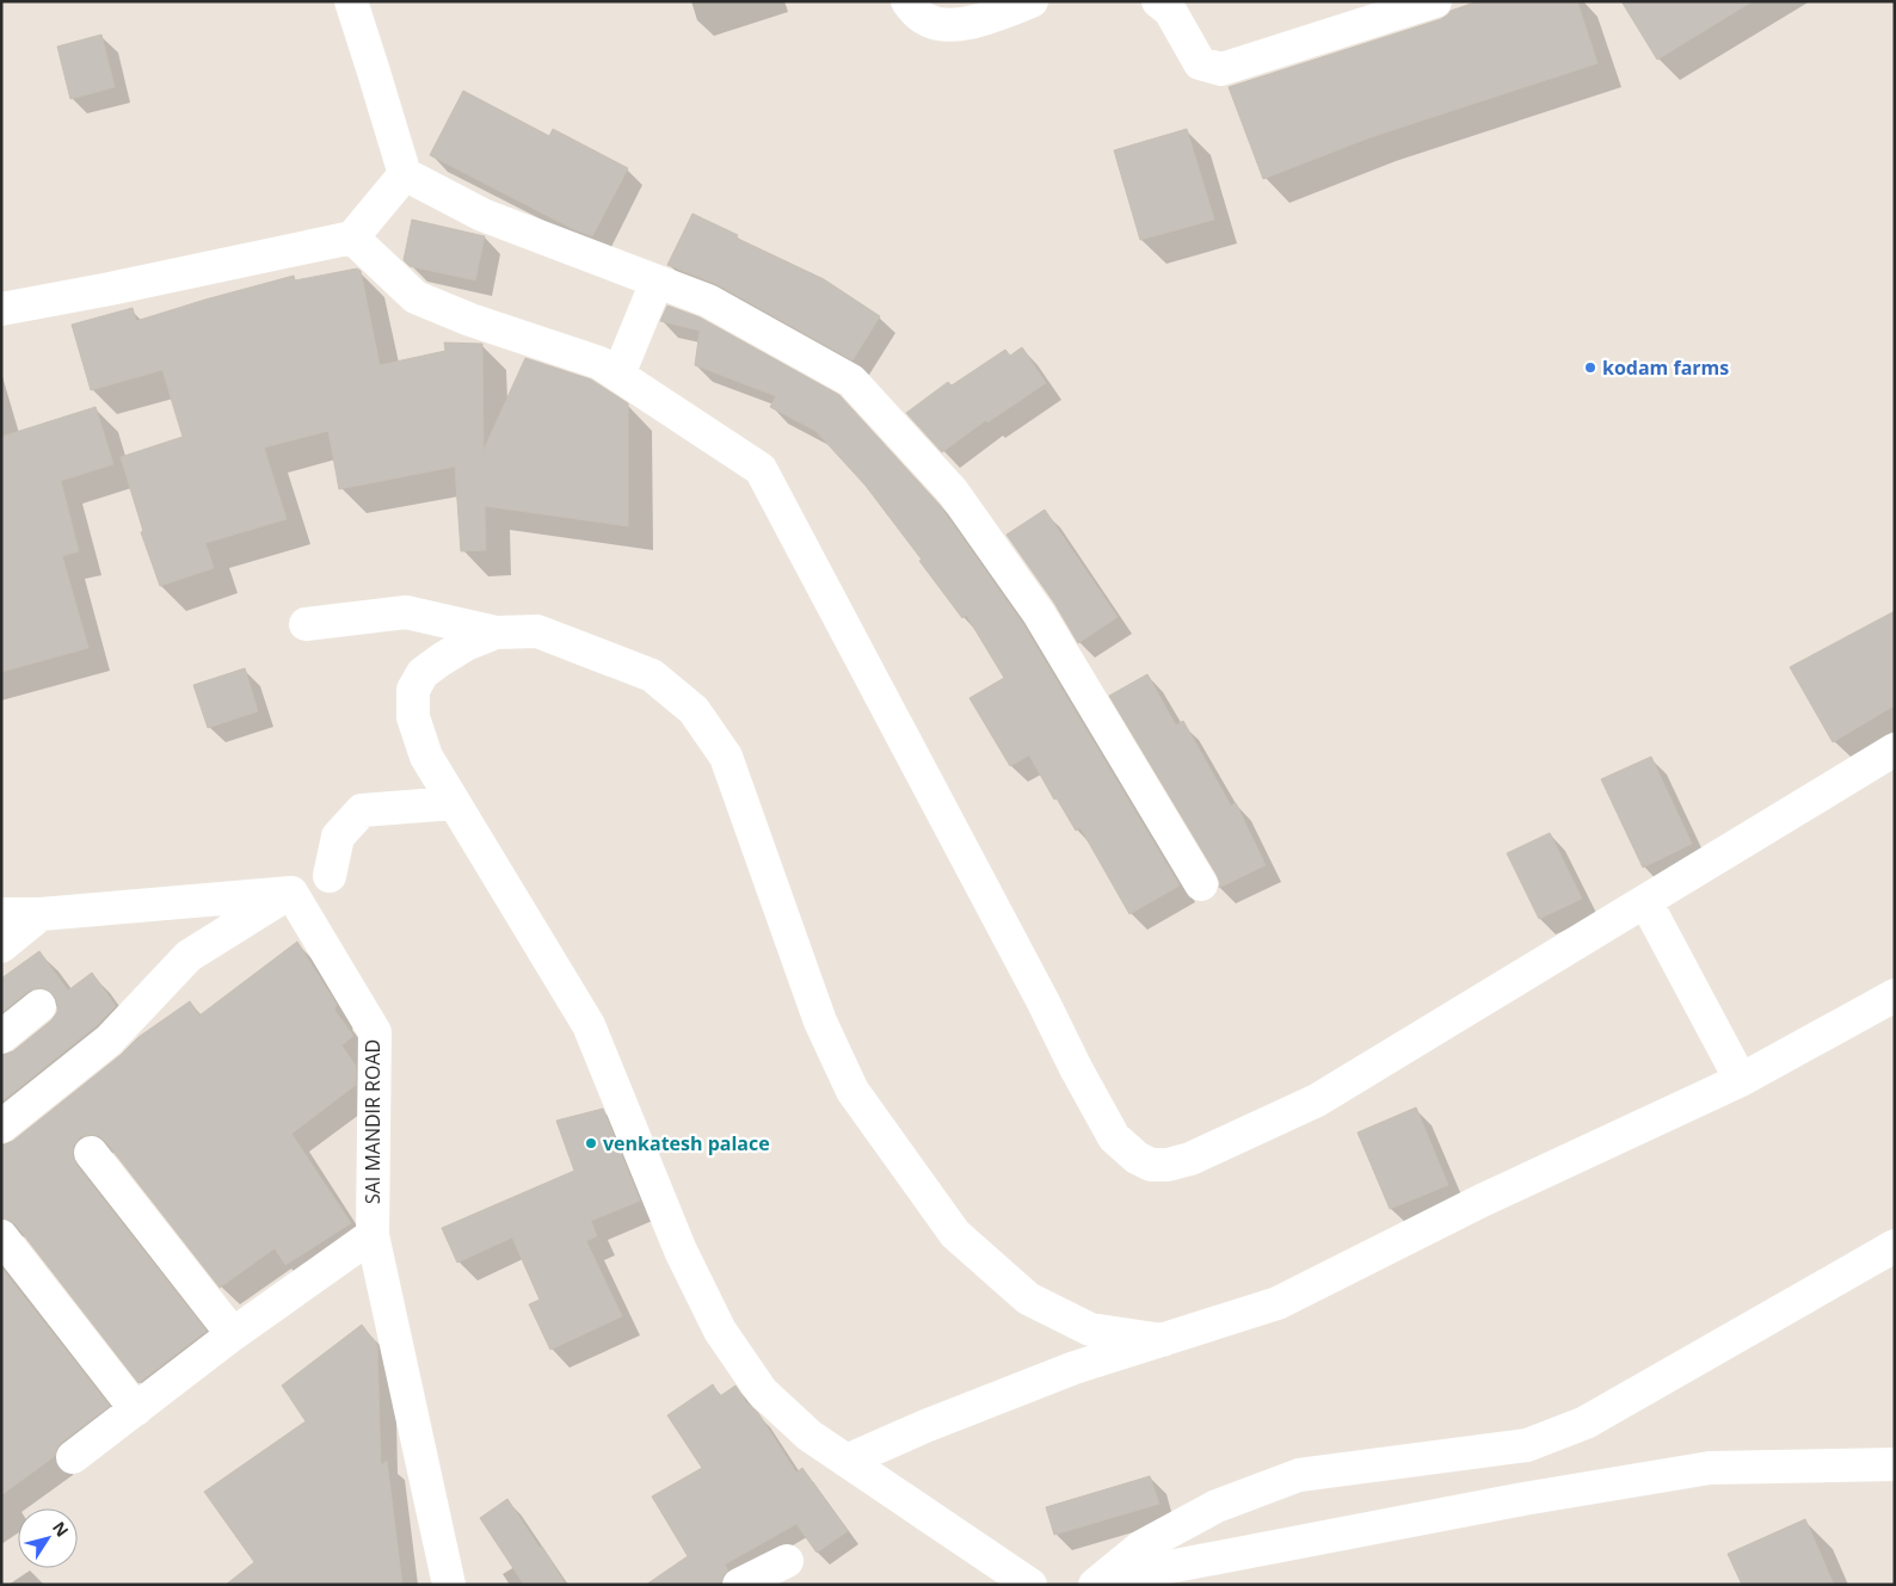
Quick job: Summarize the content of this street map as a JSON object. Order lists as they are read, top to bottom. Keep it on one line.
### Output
{"streets":{"street":["SAI MANDIR ROAD"]},"places":["kodam farms","venkatesh palace"],"north":"top right"}
